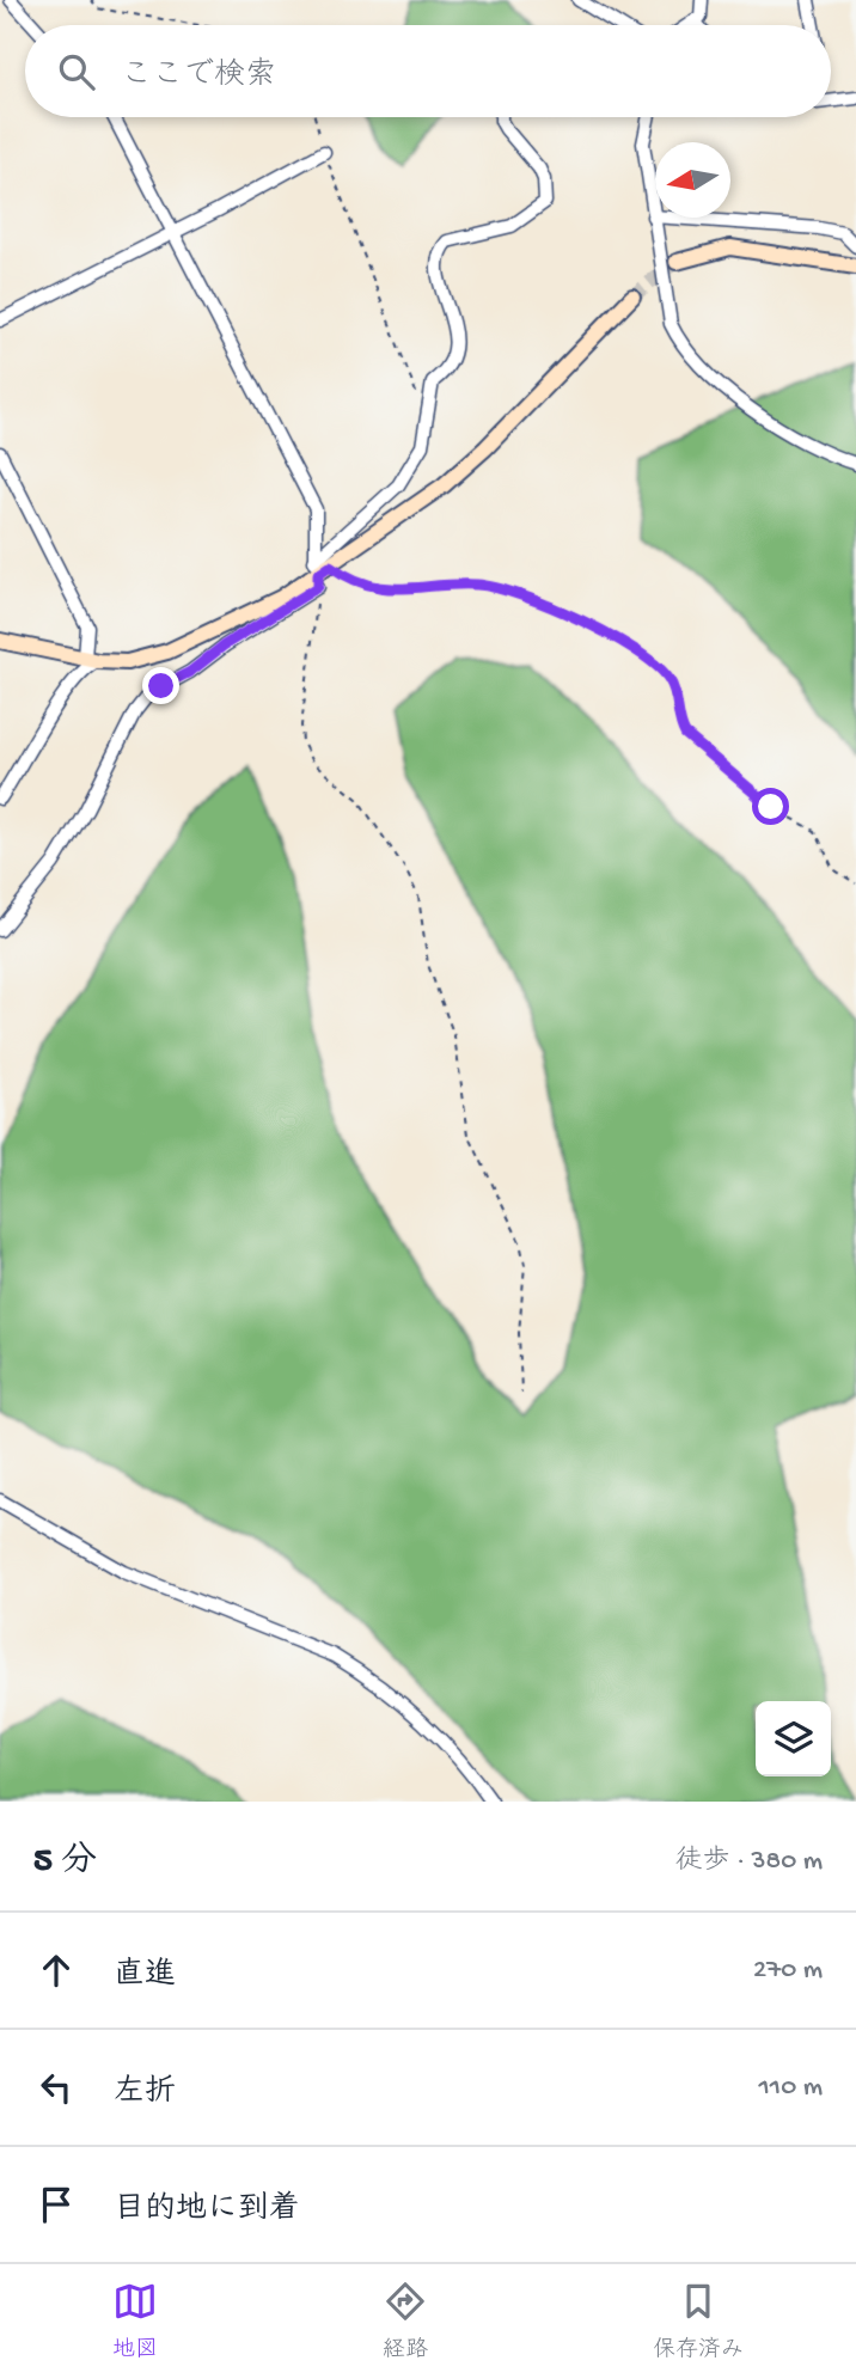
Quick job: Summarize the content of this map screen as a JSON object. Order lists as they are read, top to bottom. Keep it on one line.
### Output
{"north":"left","page":{"search":"ここで検索","heading":["5 分","徒歩 · 380 m"],"list":[["直進","270 m"],["左折","110 m"],"目的地に到着"],"nav":["地図","経路","保存済み"]}}
